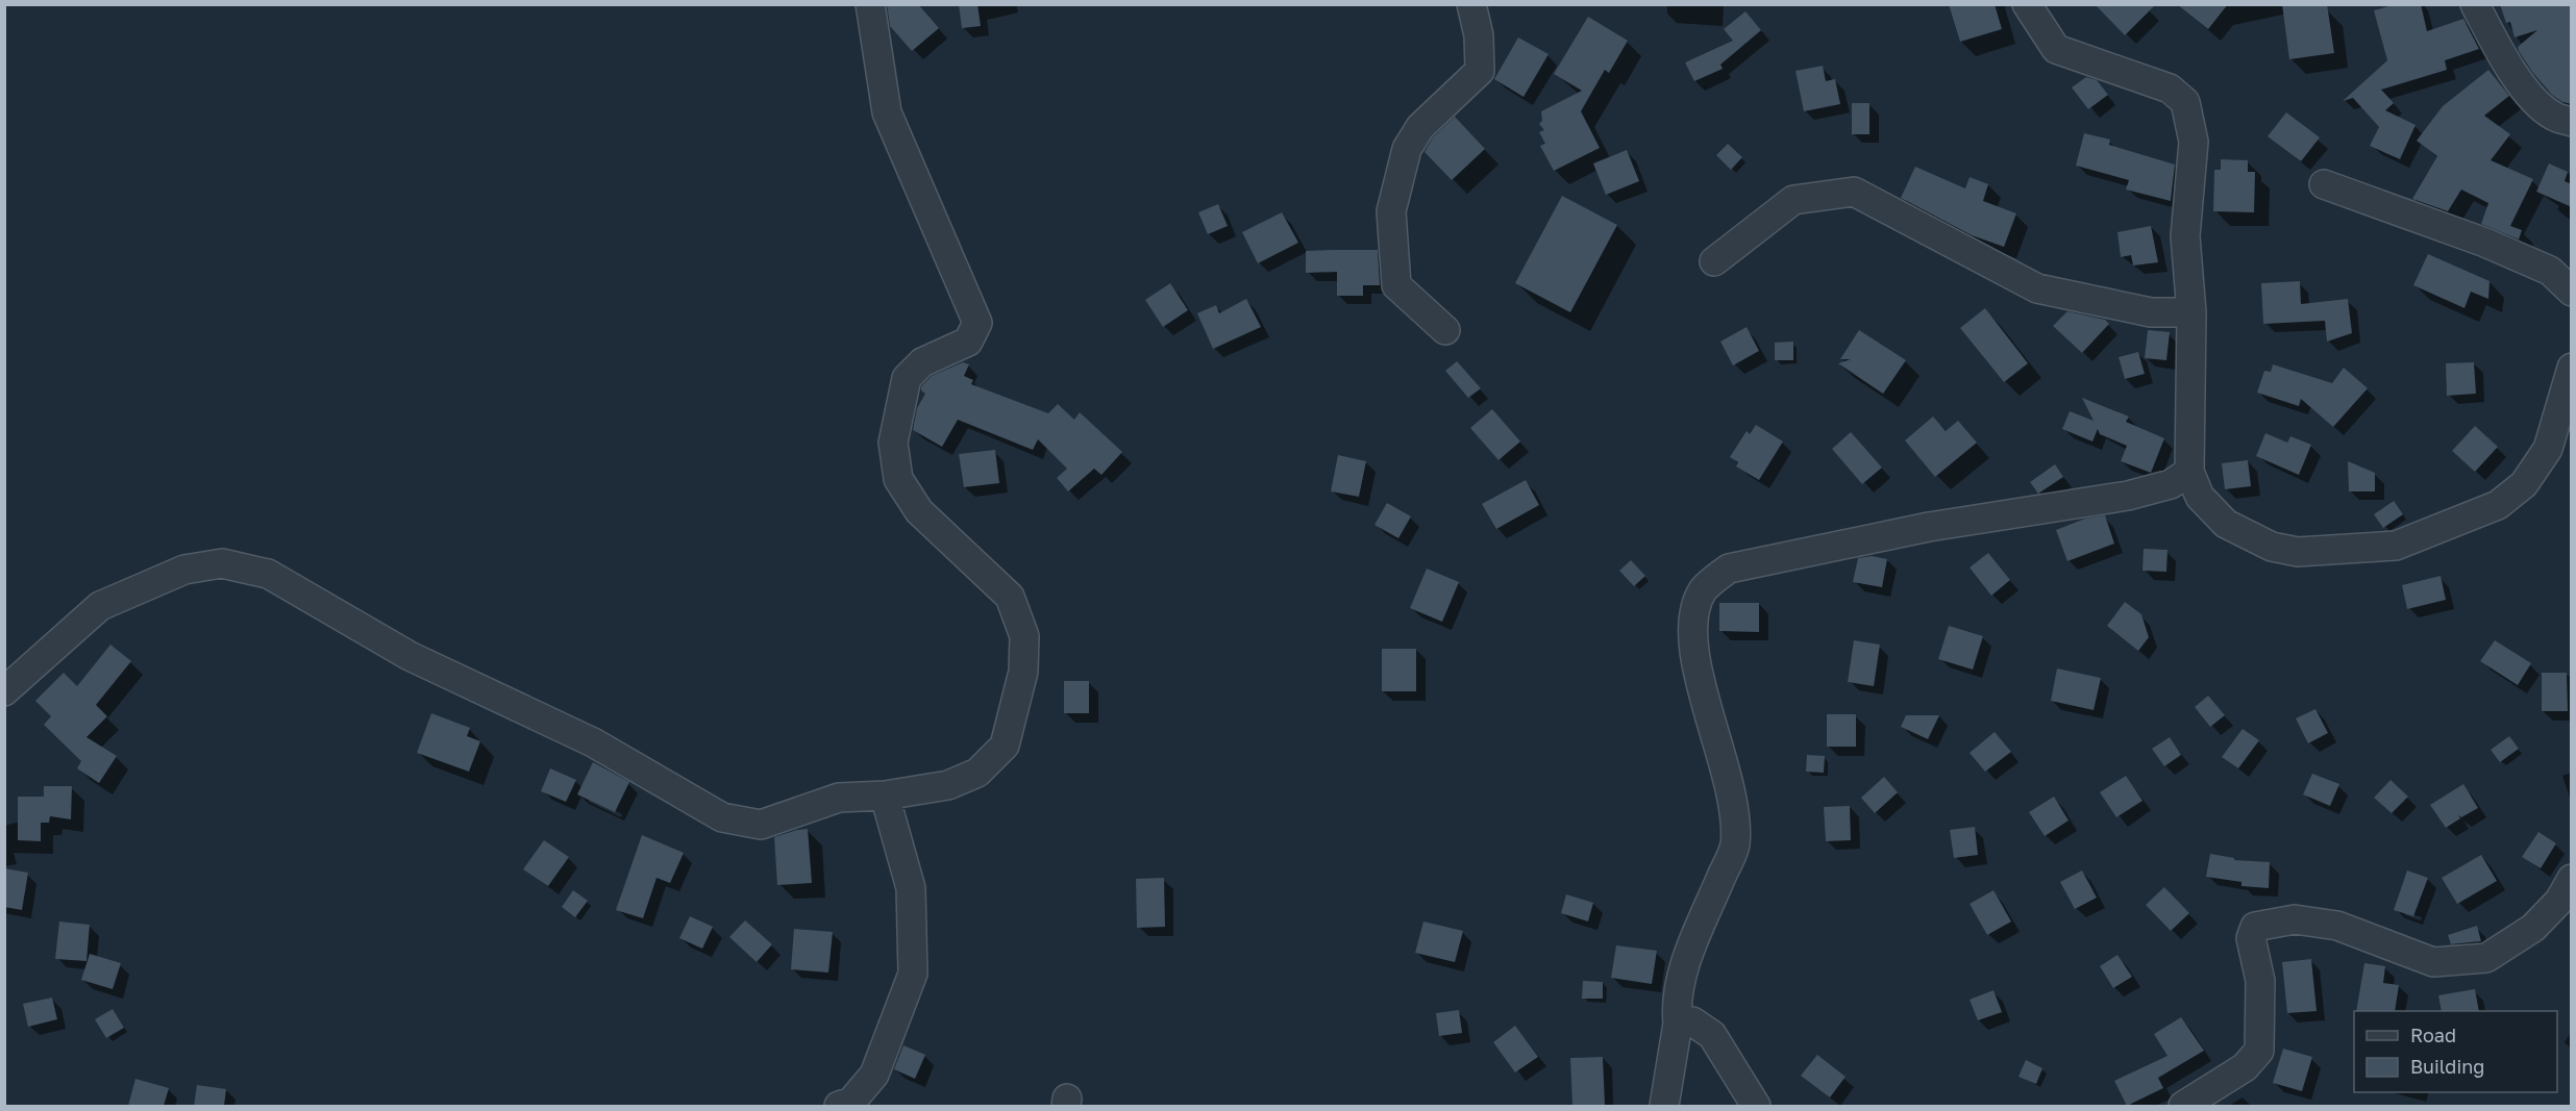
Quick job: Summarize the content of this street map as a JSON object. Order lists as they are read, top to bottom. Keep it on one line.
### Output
{"legend":["Road","Building"]}
